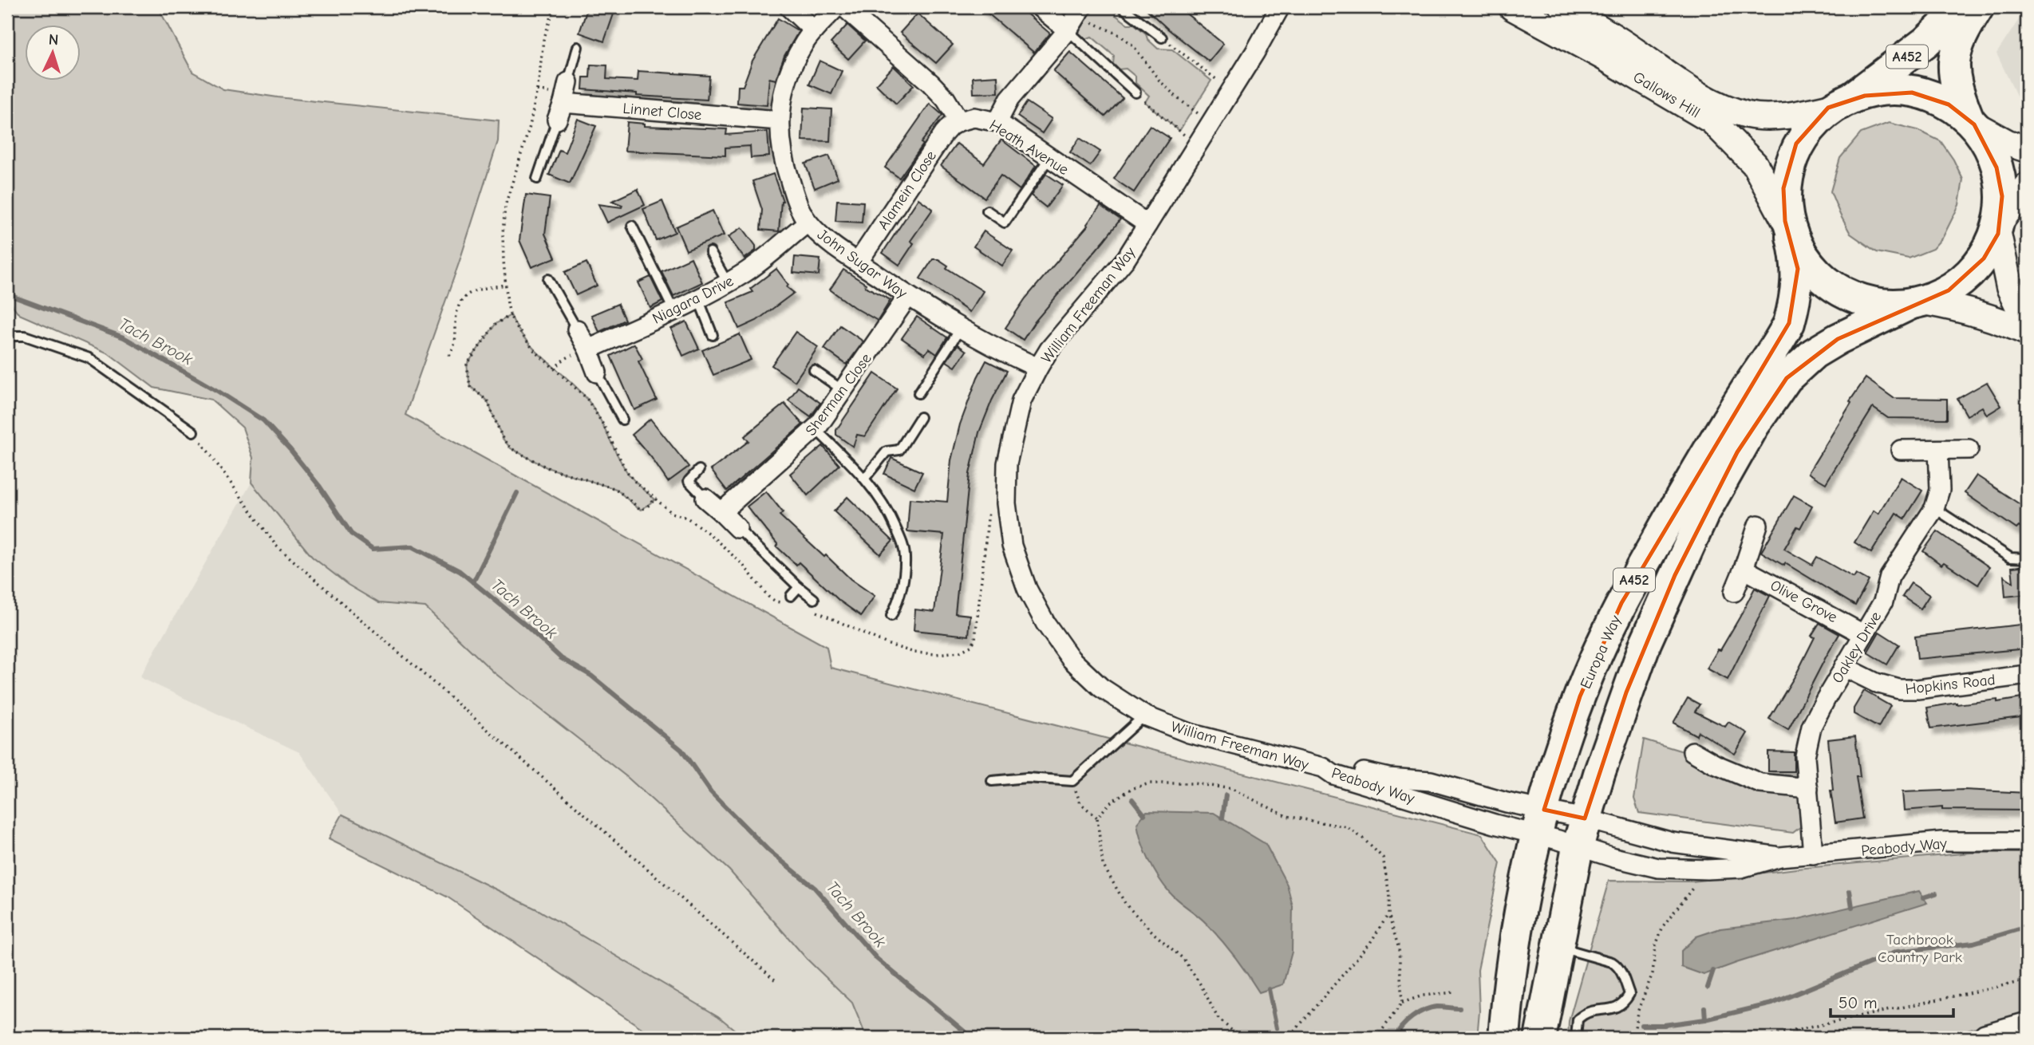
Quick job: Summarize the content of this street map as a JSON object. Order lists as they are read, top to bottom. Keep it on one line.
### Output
{"streets":{"highway":["A452","Europa Way"],"street":["Gallows Hill","Linnet Close","Heath Avenue","Alamein Close","John Sugar Way","Niagara Drive","William Freeman Way","Sherman Close","Olive Grove","Oakley Drive","Hopkins Road","Peabody Way"]},"crossings":[["A452","Gallows Hill"],["A452","Europa Way"],["Gallows Hill","Europa Way"],["Linnet Close","John Sugar Way"],["Heath Avenue","Alamein Close"],["Heath Avenue","William Freeman Way"],["Alamein Close","John Sugar Way"],["John Sugar Way","Niagara Drive"],["John Sugar Way","William Freeman Way"],["John Sugar Way","Sherman Close"],["William Freeman Way","Peabody Way"],["Olive Grove","Oakley Drive"],["Oakley Drive","Hopkins Road"],["Oakley Drive","Peabody Way"],["Europa Way","Peabody Way"]],"water":["Tach Brook"],"parks":["Tachbrook Country Park"],"scale_bar":"50 m","north":"top"}
